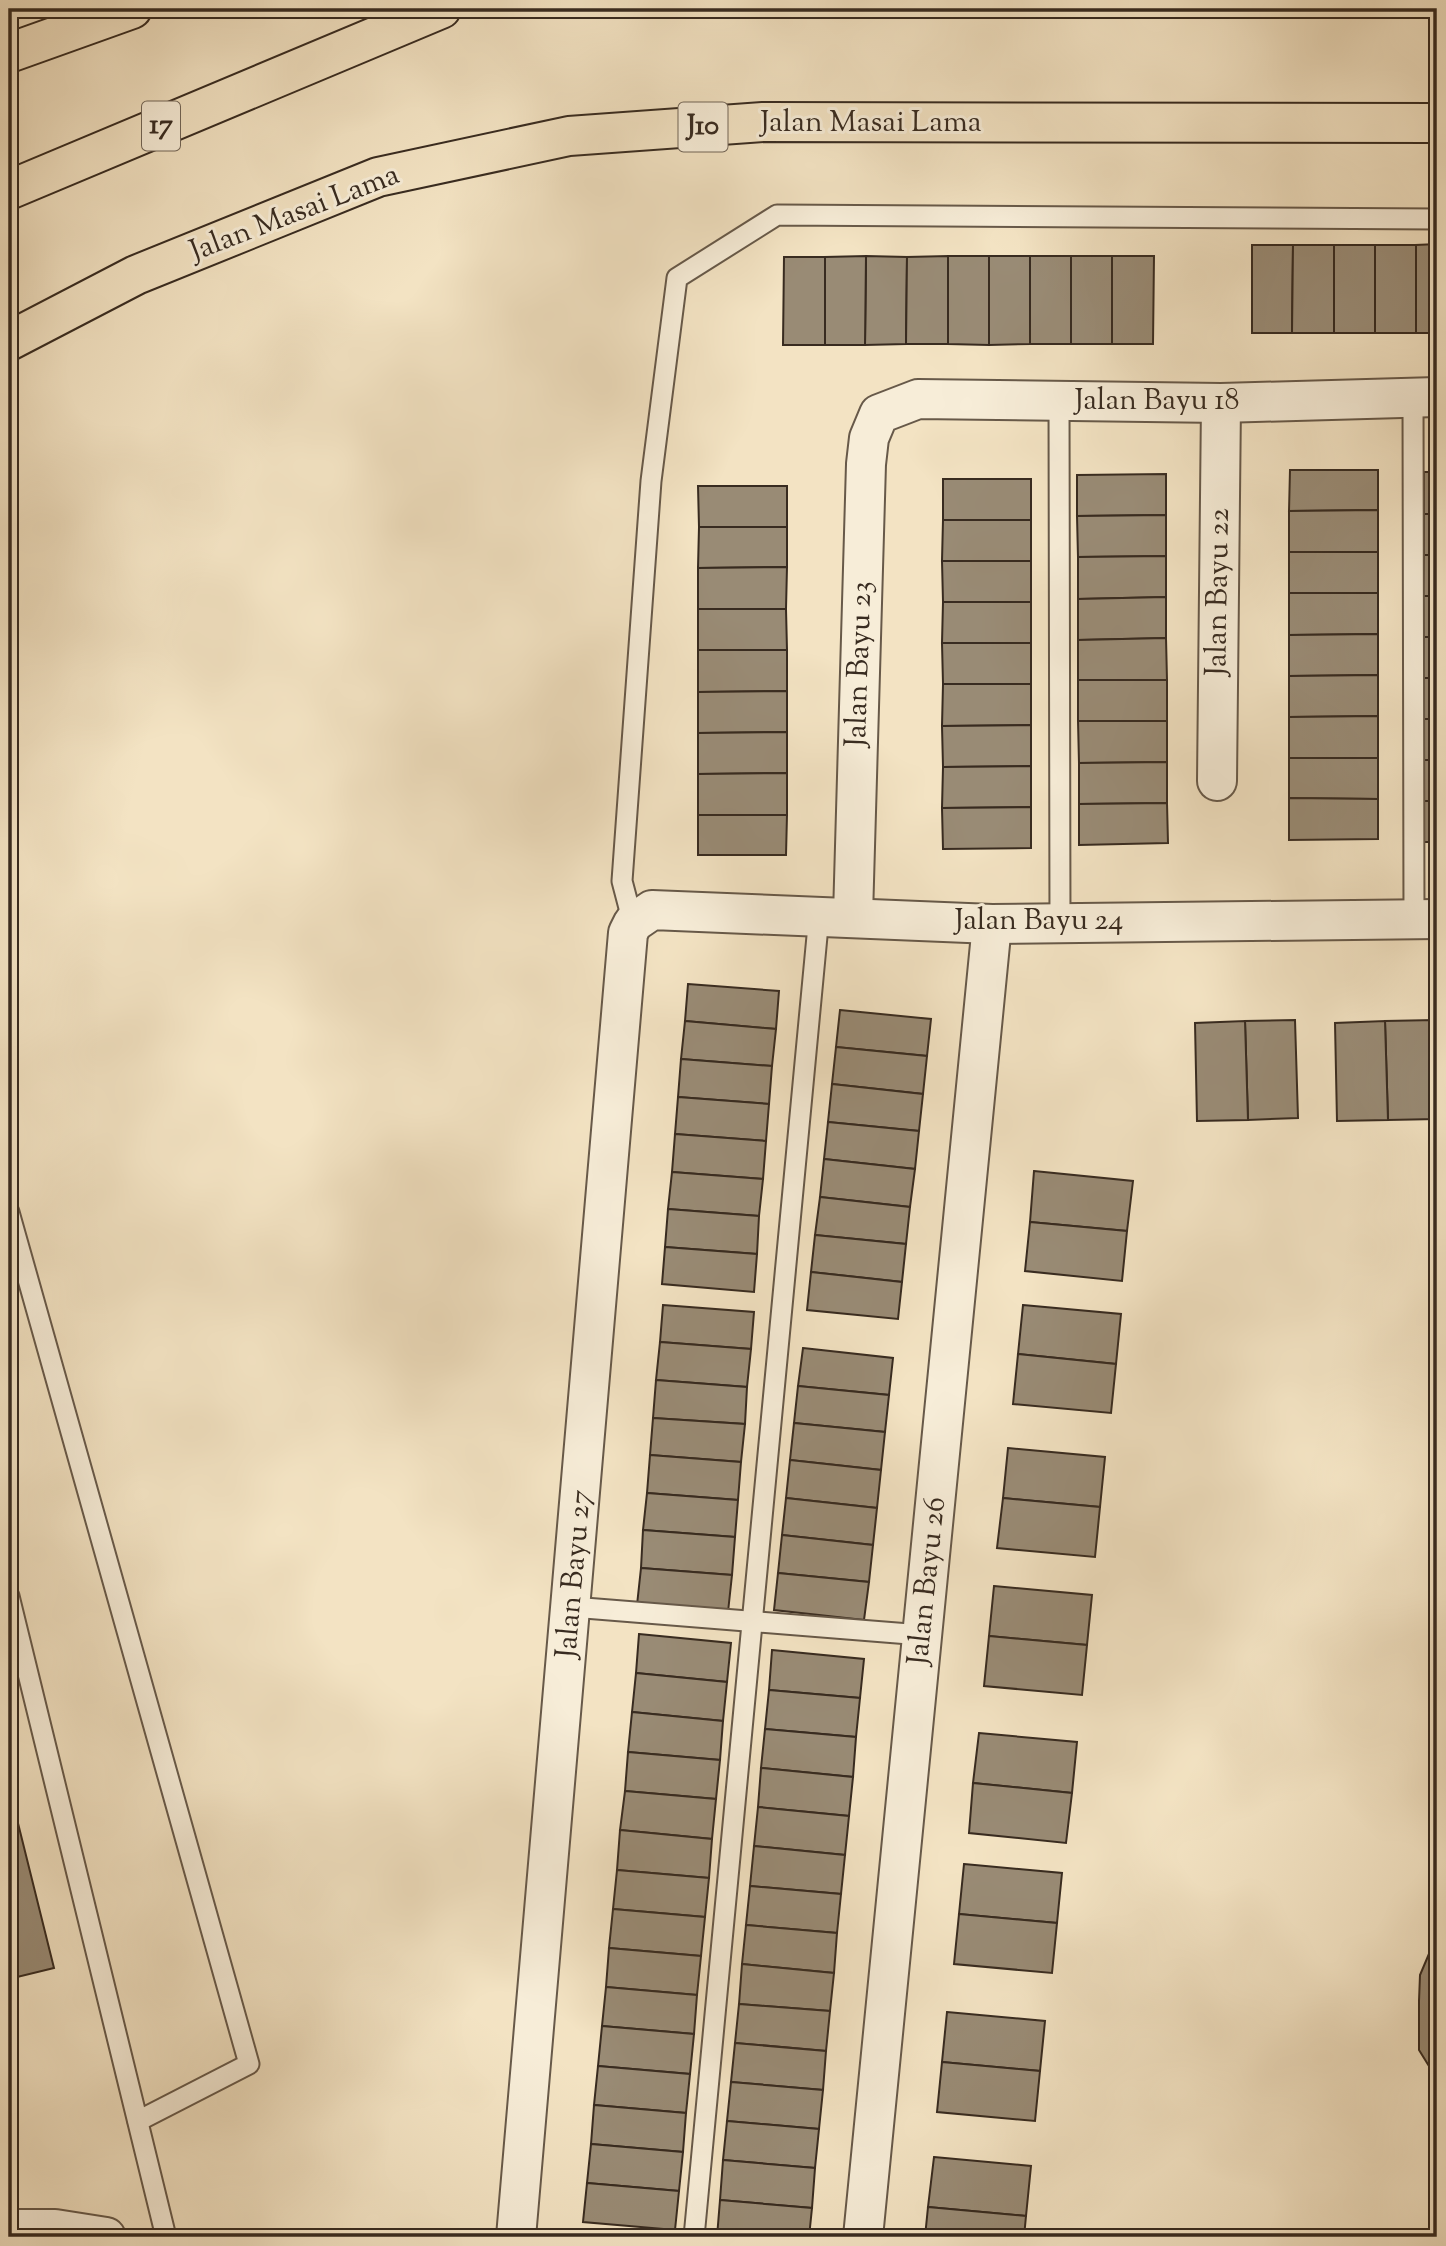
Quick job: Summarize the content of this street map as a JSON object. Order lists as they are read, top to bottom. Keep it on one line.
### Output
{"streets":{"main road":["Jalan Masai Lama","17","J10"],"street":["Jalan Bayu 18","Jalan Bayu 22","Jalan Bayu 23","Jalan Bayu 24","Jalan Bayu 27","Jalan Bayu 26"]},"crossings":[["Jalan Bayu 18","Jalan Bayu 22"],["Jalan Bayu 18","Jalan Bayu 23"],["Jalan Bayu 23","Jalan Bayu 24"],["Jalan Bayu 24","Jalan Bayu 27"],["Jalan Bayu 24","Jalan Bayu 26"]]}
